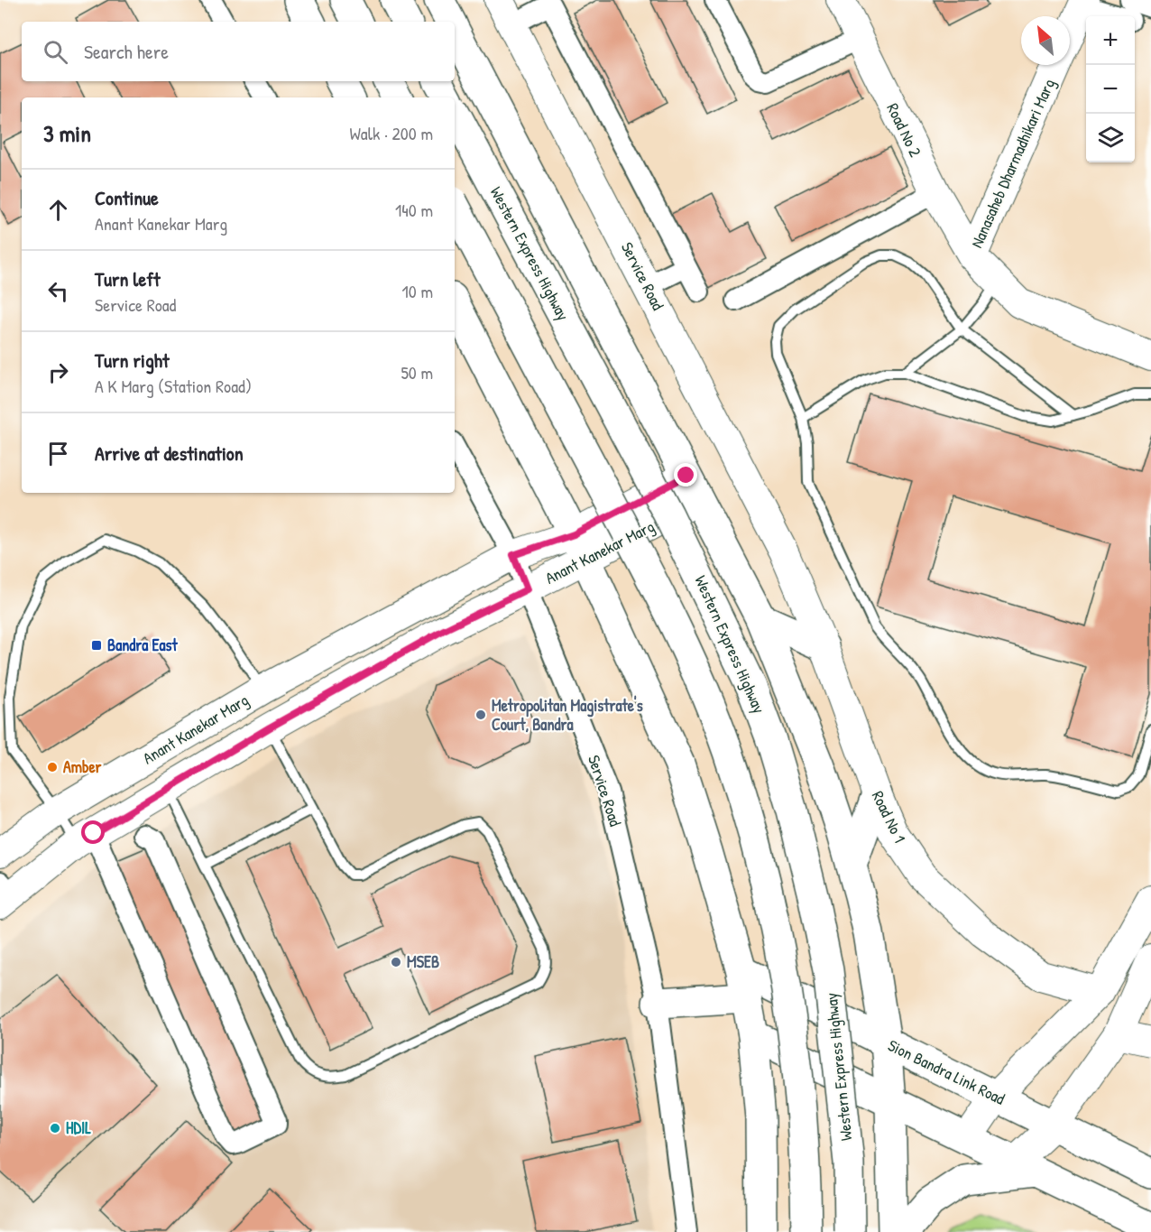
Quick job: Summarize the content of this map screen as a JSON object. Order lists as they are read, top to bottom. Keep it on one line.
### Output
{"streets":{"main road":["Western Express Highway","Sion Bandra Link Road"],"street":["Road No 2","Nanasaheb Dharmadhikari Marg","Service Road","Anant Kanekar Marg","Road No 1"]},"crossings":[["Road No 2","Nanasaheb Dharmadhikari Marg"],["Service Road","Anant Kanekar Marg"],["Service Road","Road No 1"]],"places":{"transit":["Bandra East"],"other":["Metropolitan Magistrate's Court, Bandra","Amber","MSEB","HDIL"]},"north":"top left","page":{"map_buttons":["+","−"],"search":"Search here","heading":["3 min","Walk · 200 m"],"list":[["Continue","Anant Kanekar Marg","140 m"],["Turn left","Service Road","10 m"],["Turn right","A K Marg (Station Road)","50 m"],"Arrive at destination"]}}
